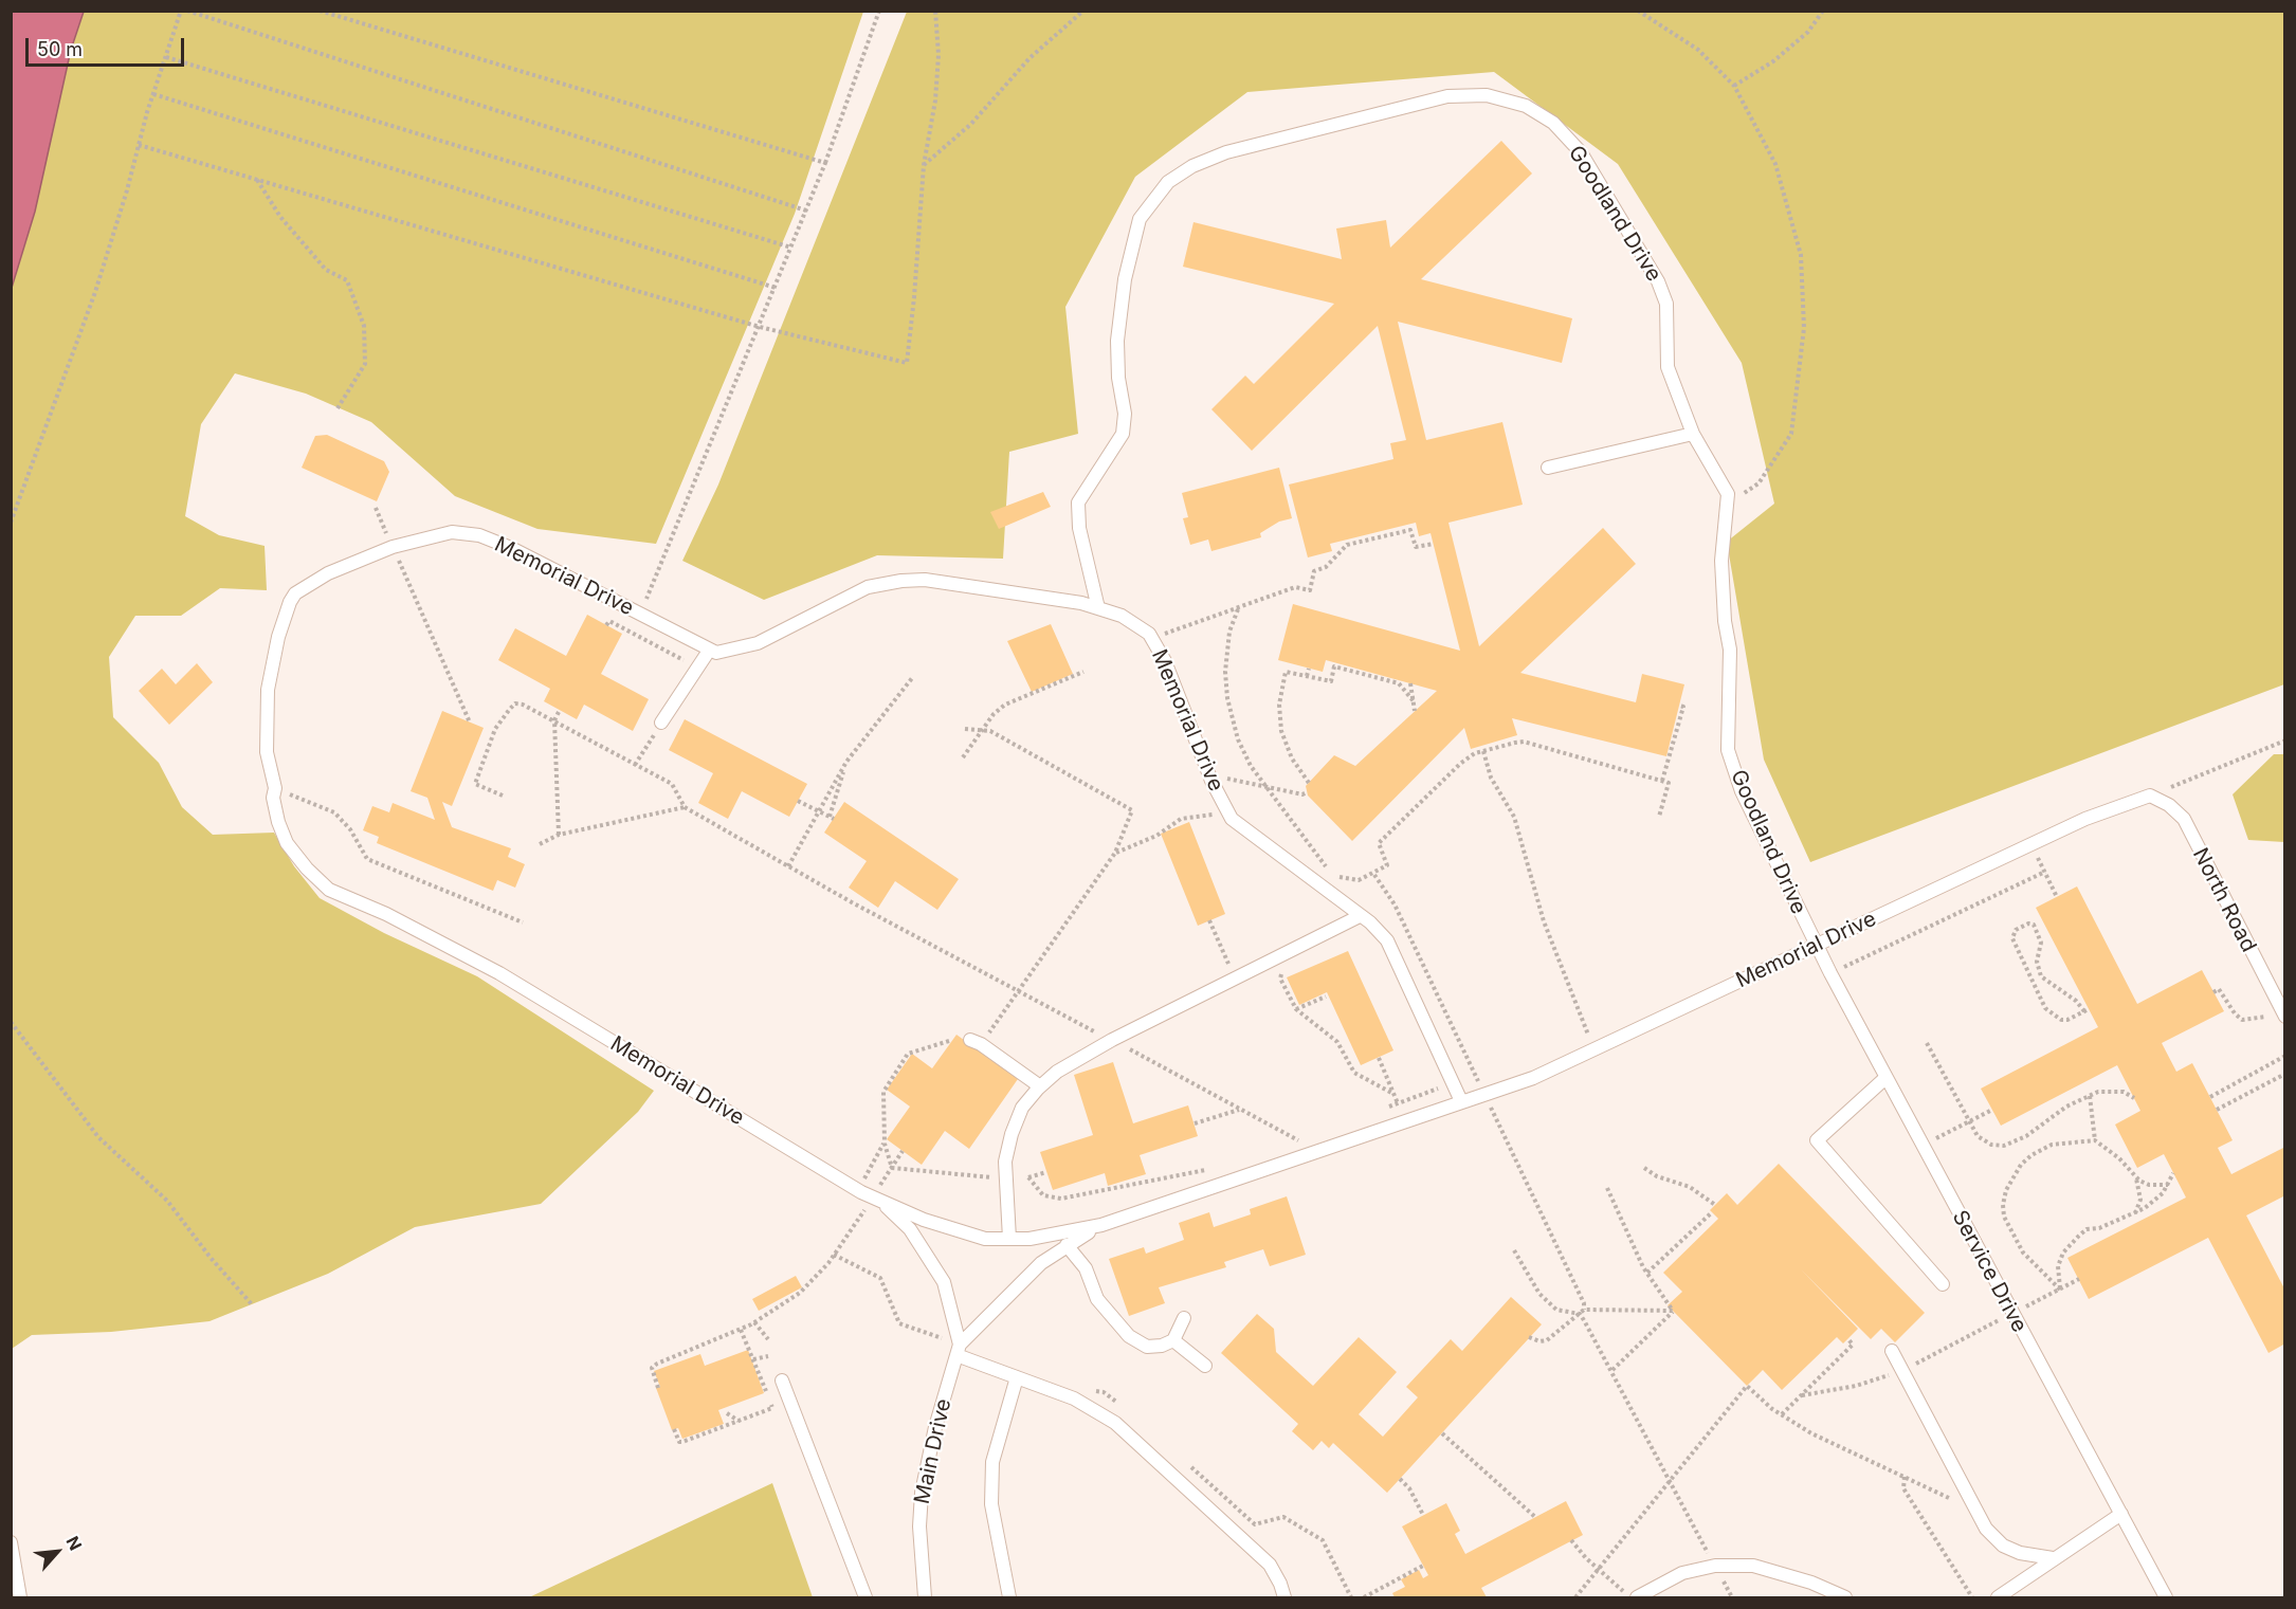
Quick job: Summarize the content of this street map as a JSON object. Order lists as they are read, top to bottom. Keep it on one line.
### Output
{"streets":{"lane":["Goodland Drive","Memorial Drive","North Road","Service Drive","Main Drive"]},"crossings":[["Goodland Drive","Memorial Drive"],["Goodland Drive","Service Drive"],["Memorial Drive","North Road"],["Memorial Drive","Service Drive"],["Memorial Drive","Main Drive"]],"scale_bar":"50 m","north":"top right"}
